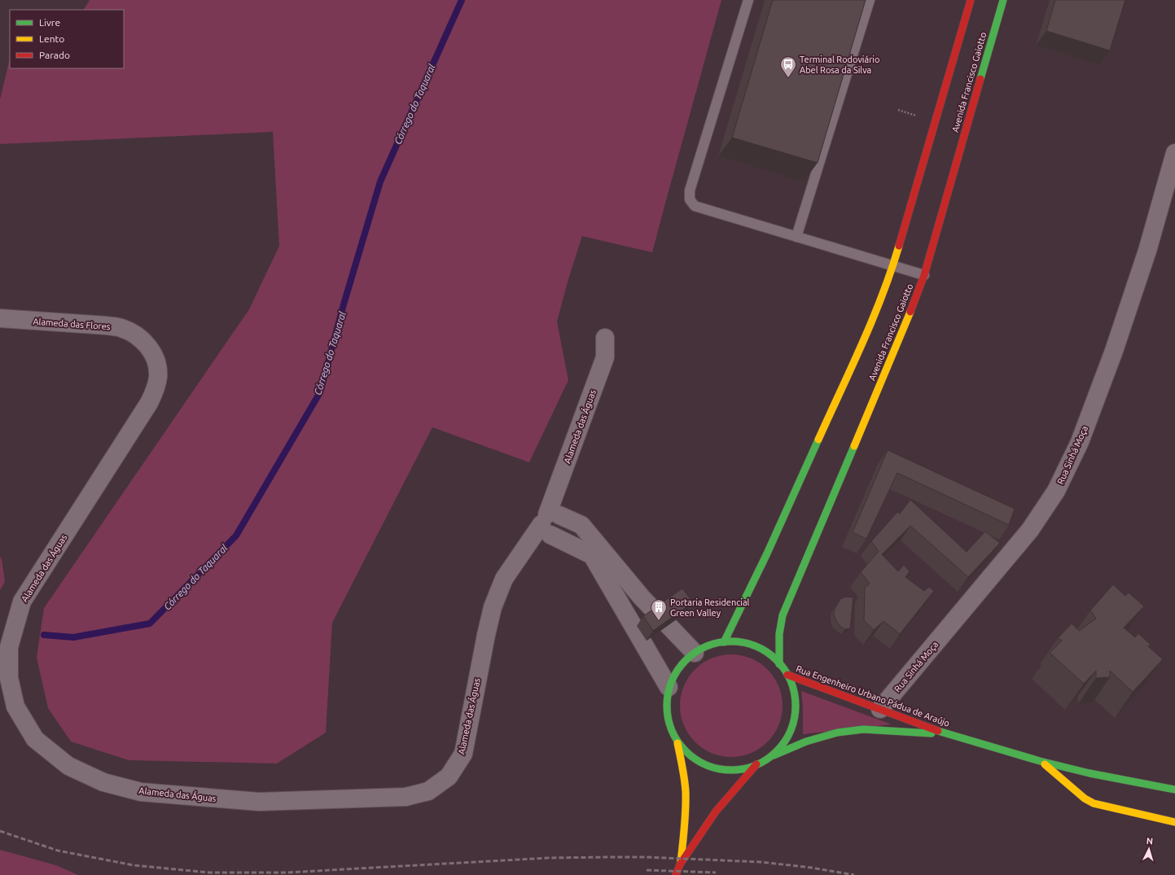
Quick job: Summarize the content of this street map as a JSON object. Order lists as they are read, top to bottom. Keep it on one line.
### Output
{"streets":{"street":["Avenida Francisco Gaiotto","Alameda das Flores","Alameda das Águas","Rua Sinhá Moça","Rua Engenheiro Urbano Pádua de Araújo"]},"crossings":[["Alameda das Flores","Alameda das Águas"],["Rua Sinhá Moça","Rua Engenheiro Urbano Pádua de Araújo"]],"water":["Córrego do Taquaral"],"places":{"bus stop":["Terminal Rodoviário Abel Rosa da Silva"],"building":["Portaria Residencial Green Valley"]},"legend":["Livre","Lento","Parado"],"north":"top"}
